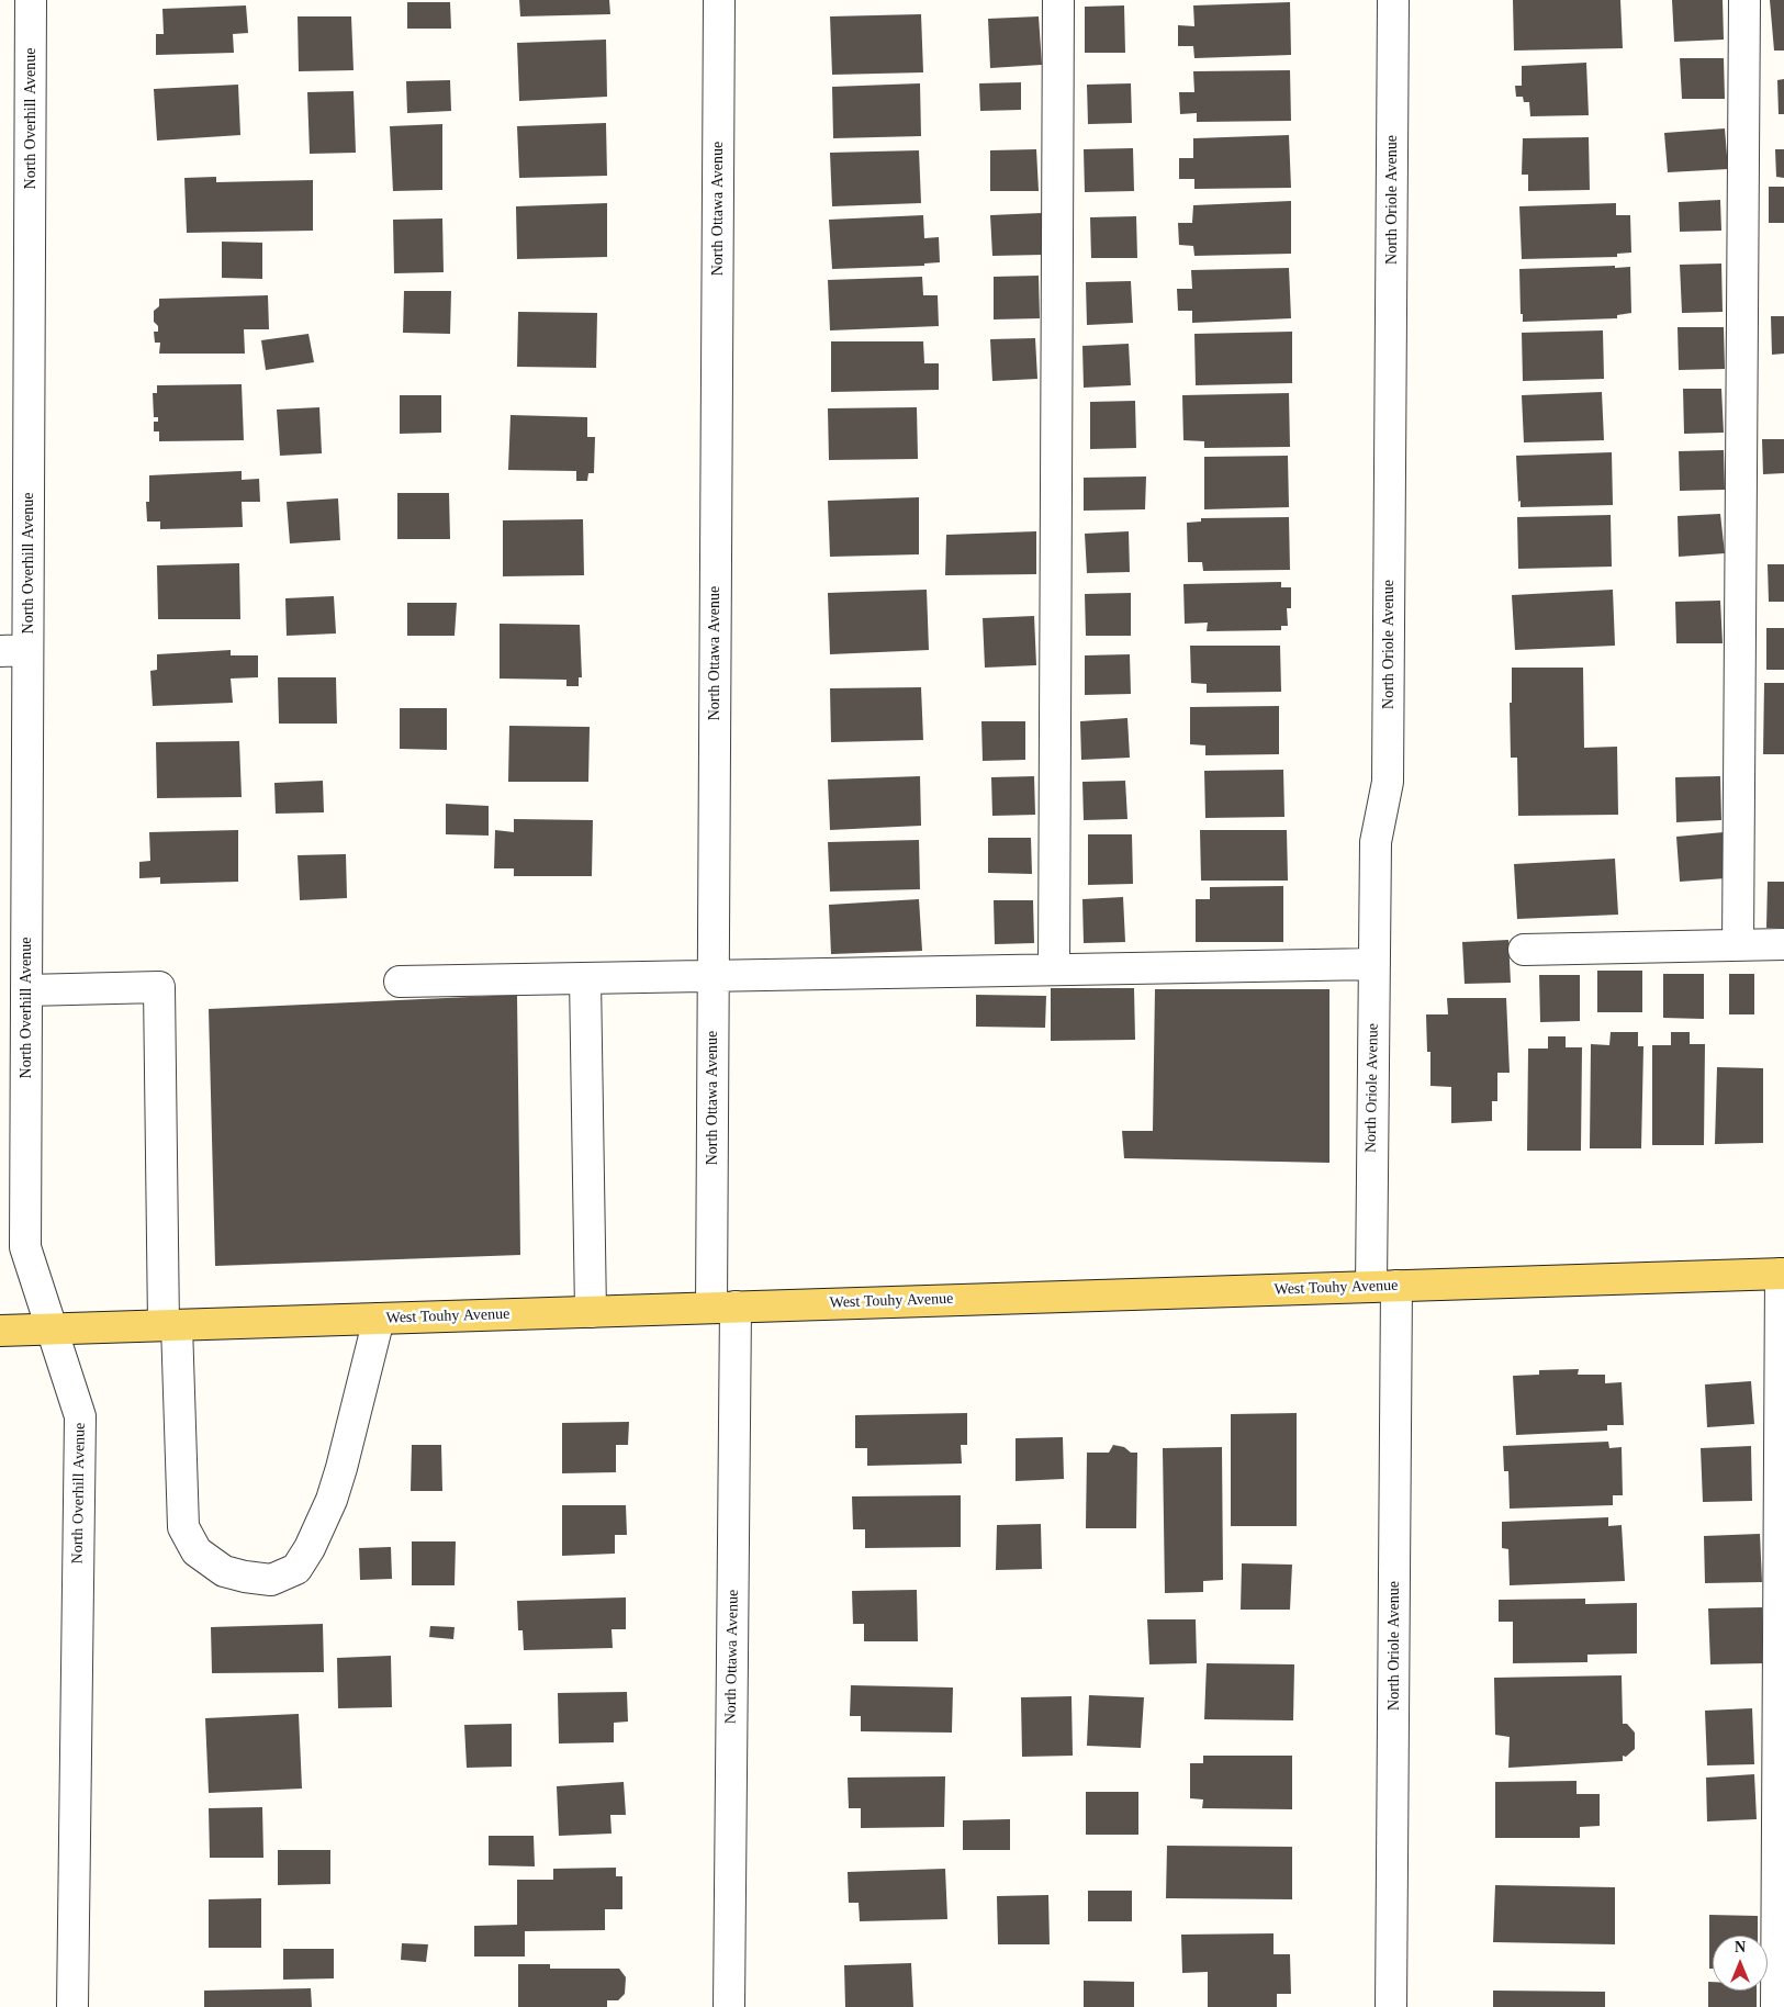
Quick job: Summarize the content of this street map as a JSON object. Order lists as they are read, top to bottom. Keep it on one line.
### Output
{"streets":{"main road":["West Touhy Avenue"],"street":["North Overhill Avenue","North Oriole Avenue","North Ottawa Avenue"]},"crossings":[["North Overhill Avenue","West Touhy Avenue"],["North Oriole Avenue","West Touhy Avenue"],["North Ottawa Avenue","West Touhy Avenue"]],"north":"top"}
